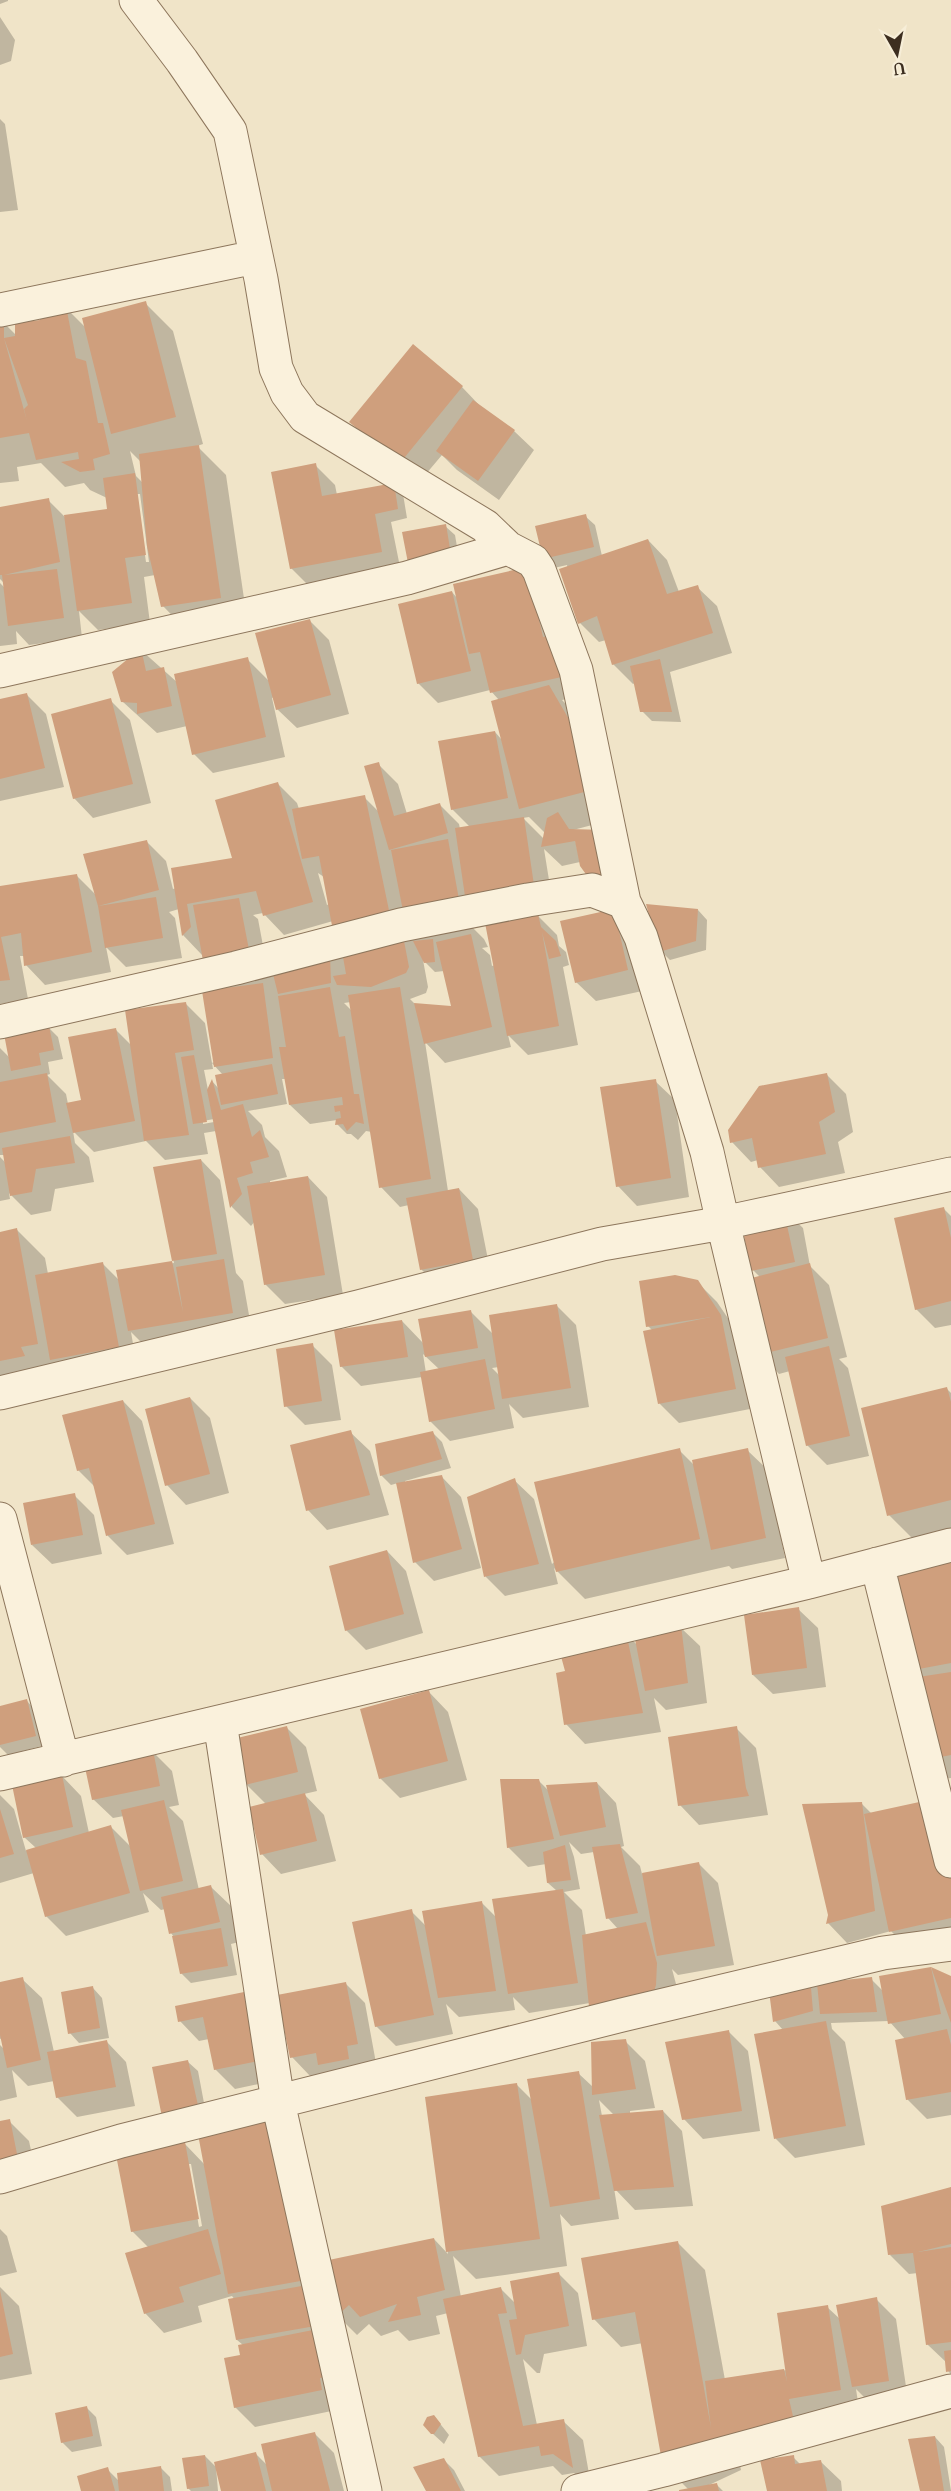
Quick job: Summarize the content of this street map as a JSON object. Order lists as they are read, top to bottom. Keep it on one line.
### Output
{"north":"bottom"}
